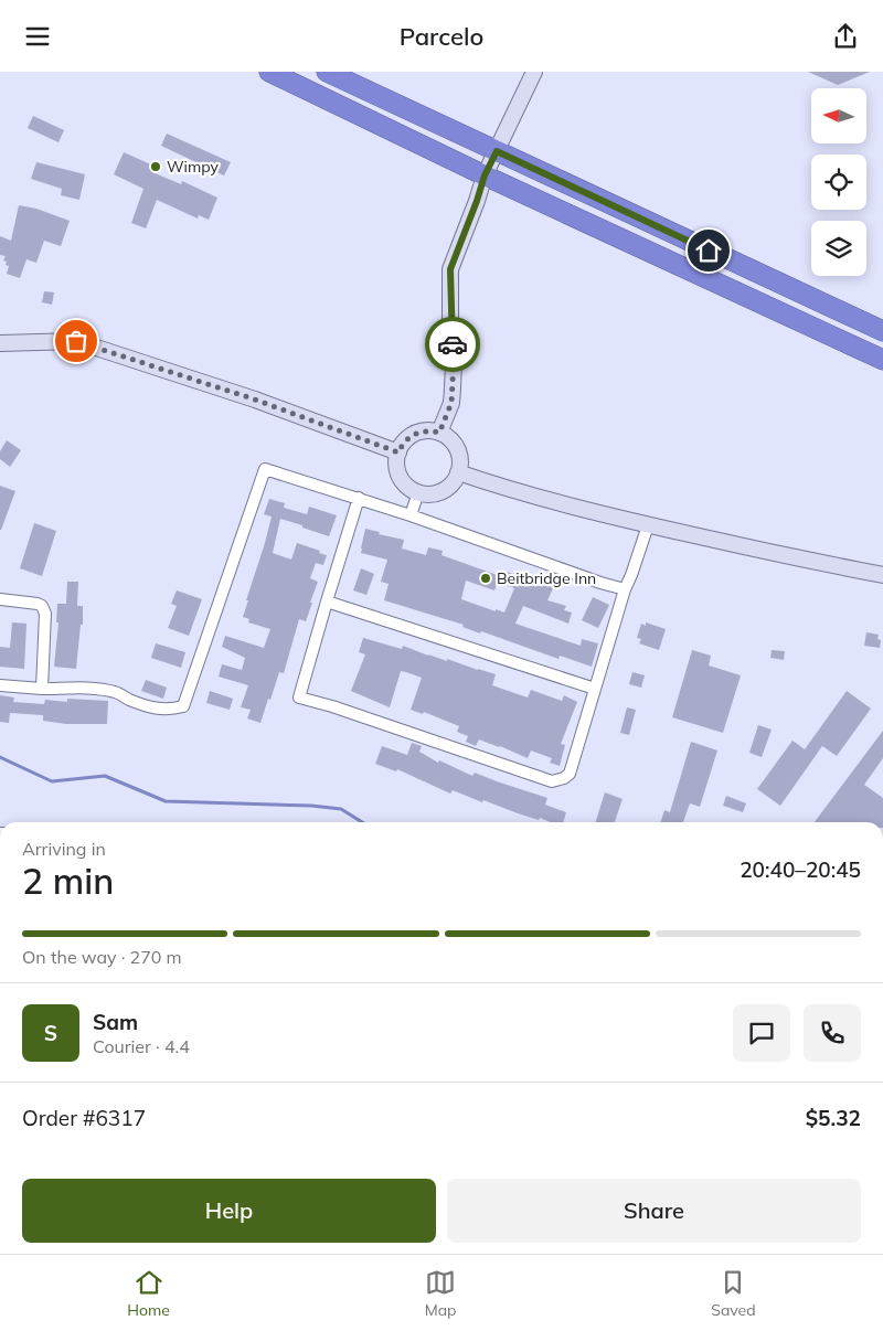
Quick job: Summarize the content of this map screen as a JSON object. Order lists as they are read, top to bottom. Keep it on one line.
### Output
{"places":["Wimpy","Beitbridge Inn"],"north":"left","page":{"header":"Parcelo","heading":["2 min","Arriving in","20:40–20:45"],"panel":["Sam","Courier · 4.4","Order #6317","$5.32"],"bar":"On the way · 270 m","round":"S","buttons":["Help","Share"],"tabs":["Home","Map","Saved"]}}
